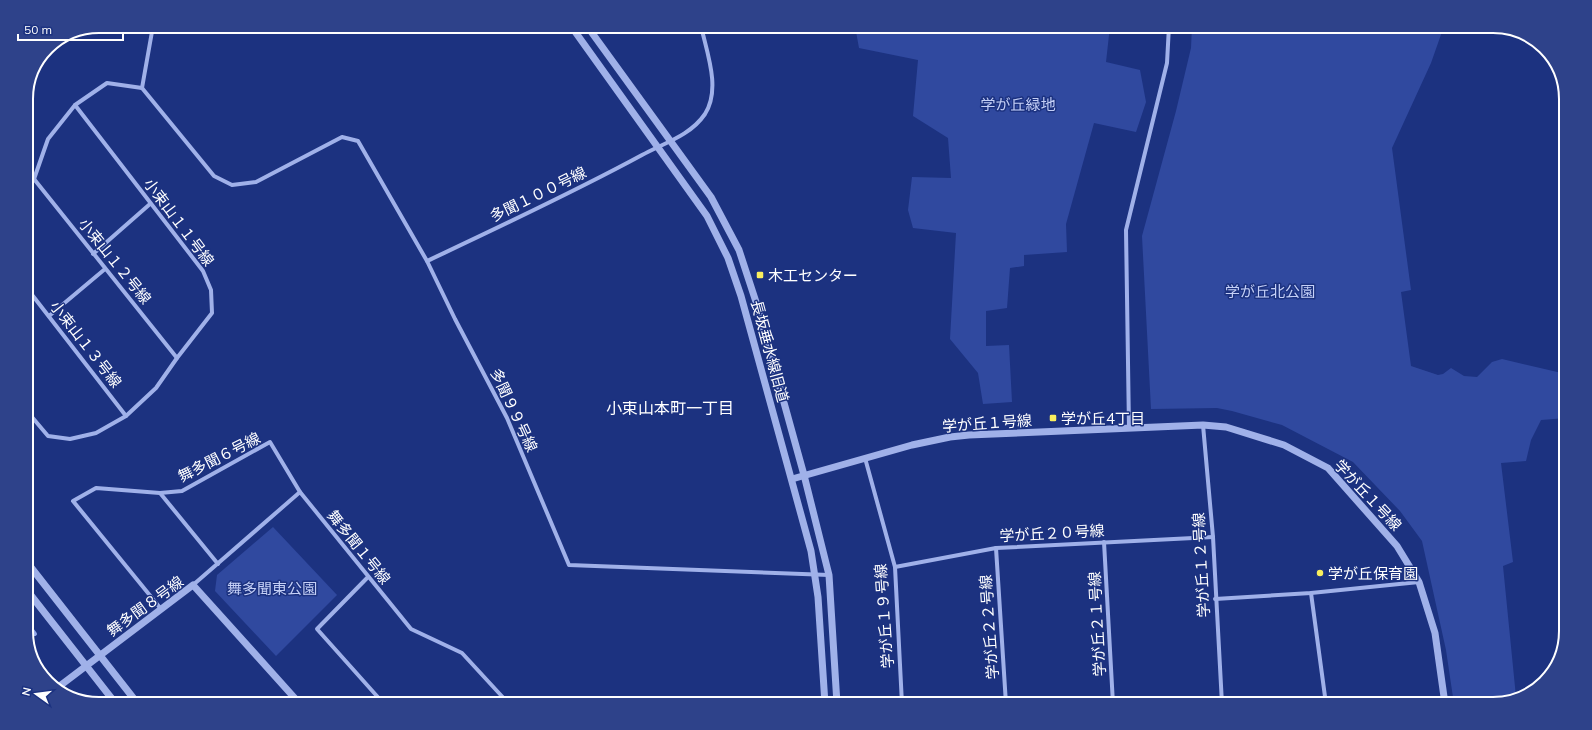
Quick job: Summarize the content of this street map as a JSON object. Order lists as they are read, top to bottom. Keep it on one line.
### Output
{"streets":{"street":["多聞１００号線","小束山１１号線","小束山１２号線","小束山１３号線","長坂垂水線旧道","多聞９９号線","学が丘１号線","舞多聞６号線","学が丘２０号線","舞多聞１号線","学が丘１２号線","舞多聞８号線","学が丘１９号線","学が丘２１号線","学が丘２２号線"]},"crossings":[["多聞１００号線","長坂垂水線旧道"],["多聞１００号線","多聞９９号線"],["小束山１１号線","小束山１２号線"],["小束山１１号線","小束山１３号線"],["長坂垂水線旧道","多聞９９号線"],["長坂垂水線旧道","学が丘１号線"],["学が丘１号線","学が丘１２号線"],["学が丘１号線","学が丘１９号線"],["舞多聞６号線","舞多聞１号線"],["舞多聞６号線","舞多聞８号線"],["学が丘２０号線","学が丘１２号線"],["学が丘２０号線","学が丘１９号線"],["学が丘２０号線","学が丘２１号線"],["学が丘２０号線","学が丘２２号線"]],"districts":["小束山本町一丁目"],"parks":["学が丘緑地","学が丘北公園","舞多聞東公園"],"places":{"transit":["木工センター","学が丘4丁目"],"other":["学が丘保育園"]},"scale_bar":"50 m","north":"left"}
